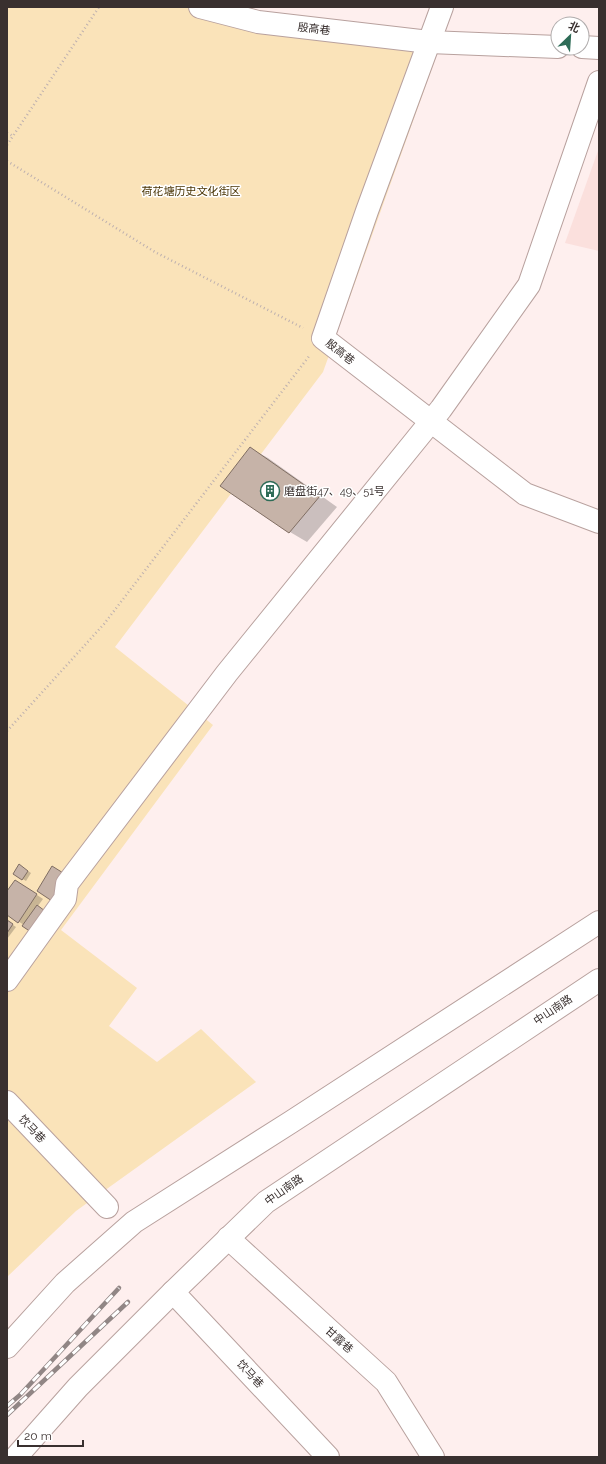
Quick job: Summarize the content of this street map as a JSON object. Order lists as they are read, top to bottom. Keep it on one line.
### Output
{"streets":{"street":["殷高巷","饮马巷","甘露巷"]},"parks":["荷花塘历史文化街区"],"places":{"building":["磨盘街47、49、51号"]},"scale_bar":"20 m","north":"top right"}
